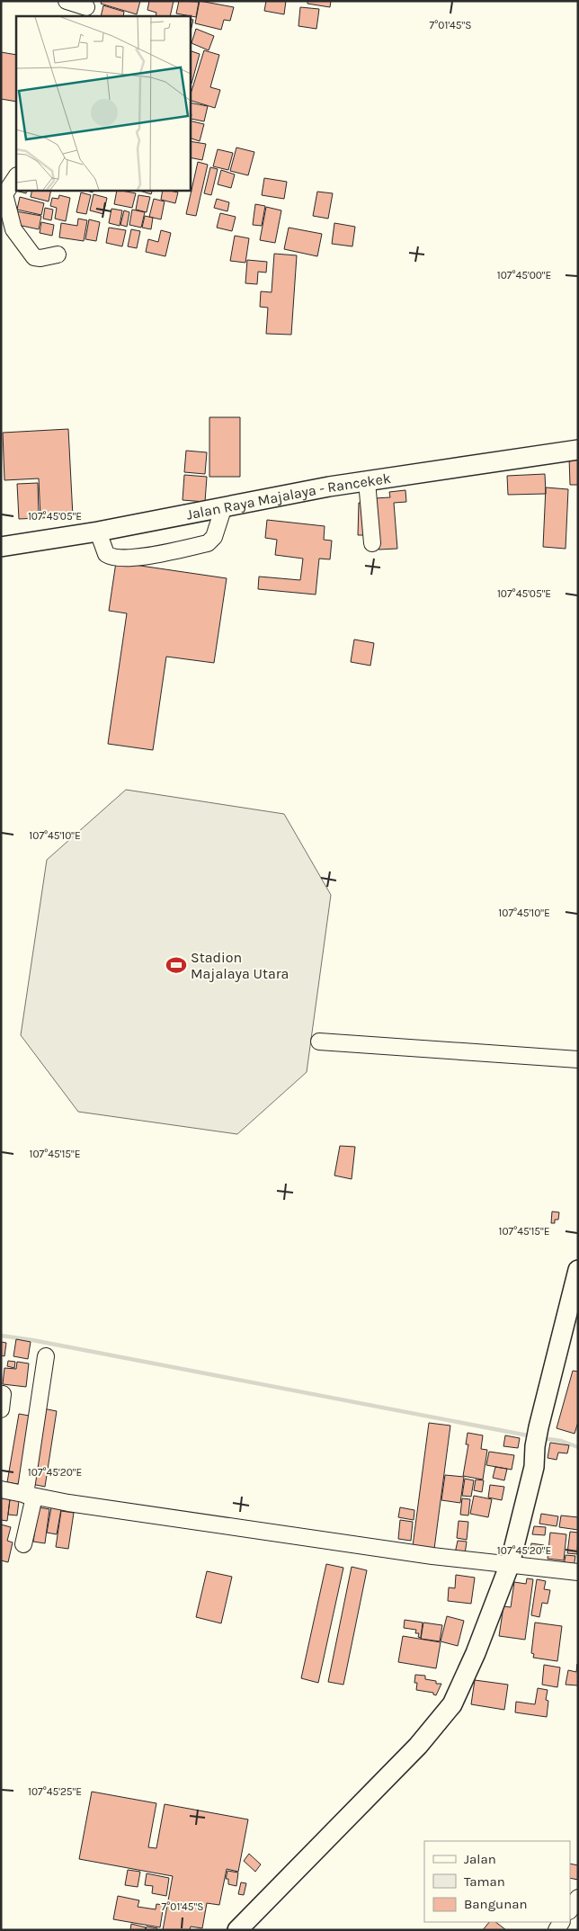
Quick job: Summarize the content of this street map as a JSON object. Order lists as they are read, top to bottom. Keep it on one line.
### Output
{"streets":{"main road":["Jalan Raya Majalaya - Rancekek"]},"places":{"sports":["Stadion Majalaya Utara"]},"legend":["Jalan","Taman","Bangunan"],"coordinates":["7°01'45\"S","107°45'00\"E","107°45'05\"E","107°45'10\"E","107°45'15\"E","107°45'20\"E","107°45'25\"E"]}
